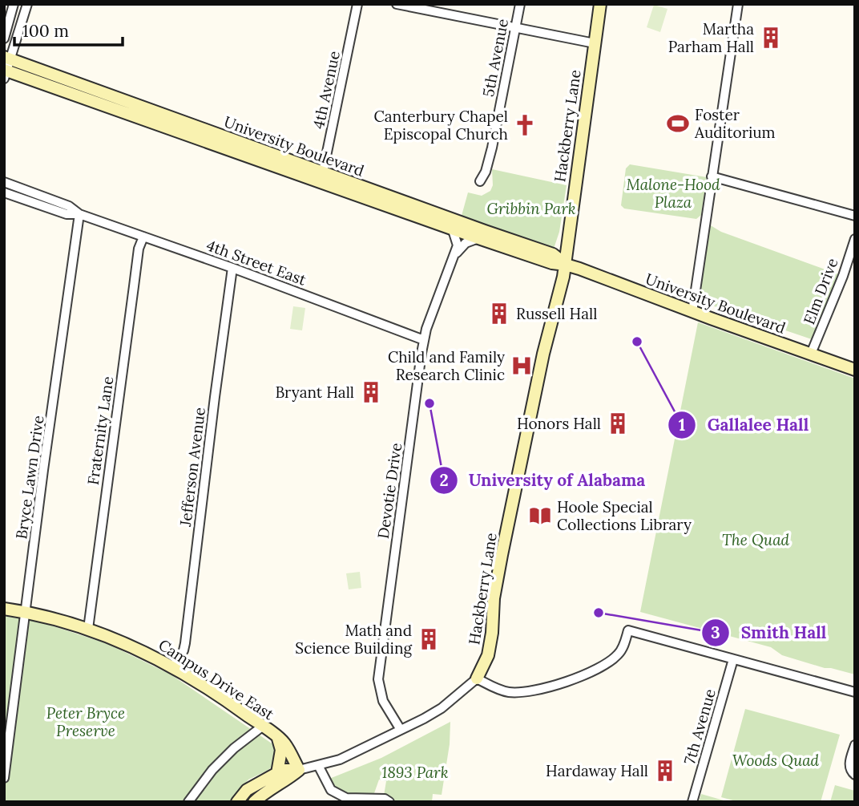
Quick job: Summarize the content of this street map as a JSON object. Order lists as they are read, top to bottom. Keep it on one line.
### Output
{"streets":{"main road":["Hackberry Lane","University Boulevard","Campus Drive East"],"street":["5th Avenue","4th Avenue","4th Street East","Elm Drive","Fraternity Lane","Jefferson Avenue","Bryce Lawn Drive","Devotie Drive","7th Avenue"]},"crossings":[["4th Avenue","University Boulevard"],["Hackberry Lane","University Boulevard"],["Hackberry Lane","Devotie Drive"],["Hackberry Lane","Campus Drive East"],["University Boulevard","Elm Drive"],["University Boulevard","Devotie Drive"],["4th Street East","Fraternity Lane"],["4th Street East","Jefferson Avenue"],["4th Street East","Bryce Lawn Drive"],["4th Street East","Devotie Drive"],["Fraternity Lane","Campus Drive East"],["Jefferson Avenue","Campus Drive East"],["Bryce Lawn Drive","Campus Drive East"]],"parks":["Malone-Hood Plaza","Gribbin Park","The Quad","Peter Bryce Preserve","Woods Quad","1893 Park"],"places":{"building":["Martha Parham Hall","Russell Hall","Bryant Hall","Honors Hall","Math and Science Building","Hardaway Hall"],"sports":["Foster Auditorium"],"church":["Canterbury Chapel Episcopal Church"],"other":["Gallalee Hall","University of Alabama","Smith Hall"],"hospital":["Child and Family Research Clinic"],"library":["Hoole Special Collections Library"]},"scale_bar":"100 m"}
